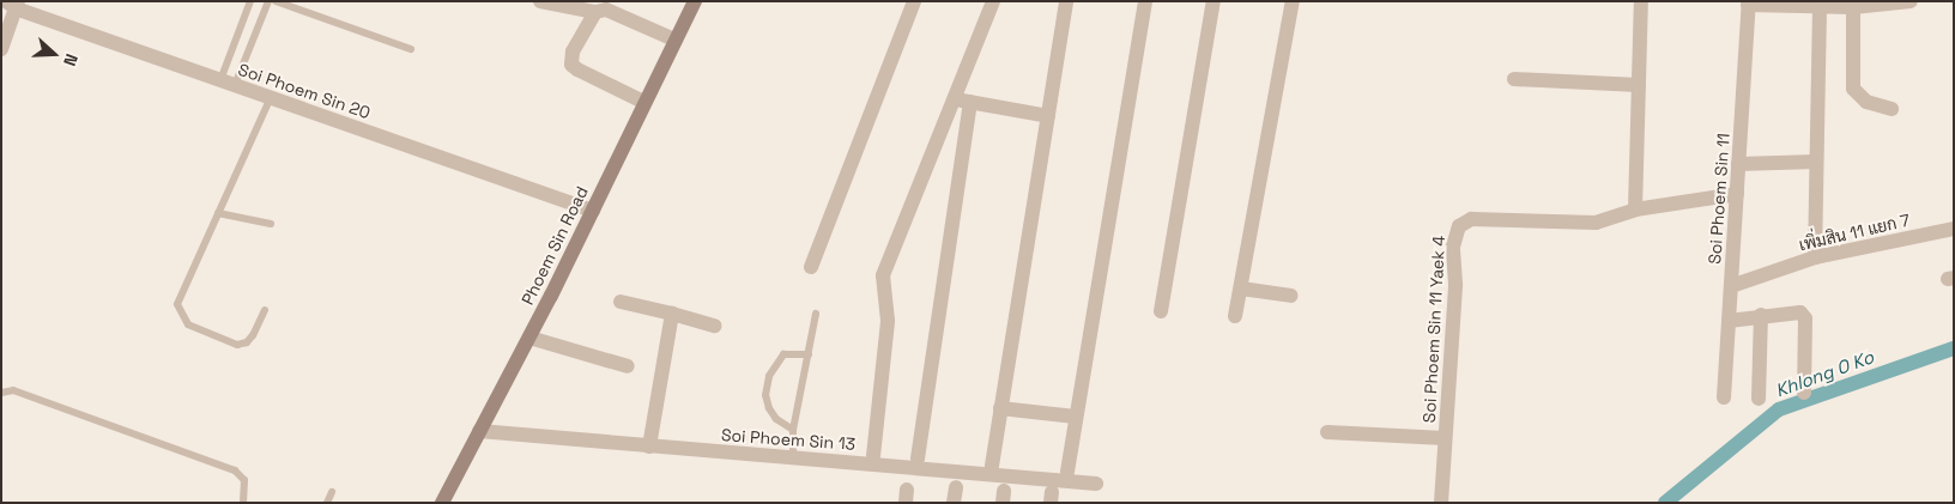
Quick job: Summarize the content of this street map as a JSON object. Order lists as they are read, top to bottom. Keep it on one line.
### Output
{"streets":{"street":["Soi Phoem Sin 20","Soi Phoem Sin 11","เพิ่มสิน 11 แยก 7","Phoem Sin Road","Soi Phoem Sin 11 Yaek 4","Soi Phoem Sin 13"]},"crossings":[["Soi Phoem Sin 20","Phoem Sin Road"],["Soi Phoem Sin 11","เพิ่มสิน 11 แยก 7"],["Soi Phoem Sin 11","Soi Phoem Sin 11 Yaek 4"],["Phoem Sin Road","Soi Phoem Sin 13"]],"water":["Khlong O Ko"],"north":"right"}
